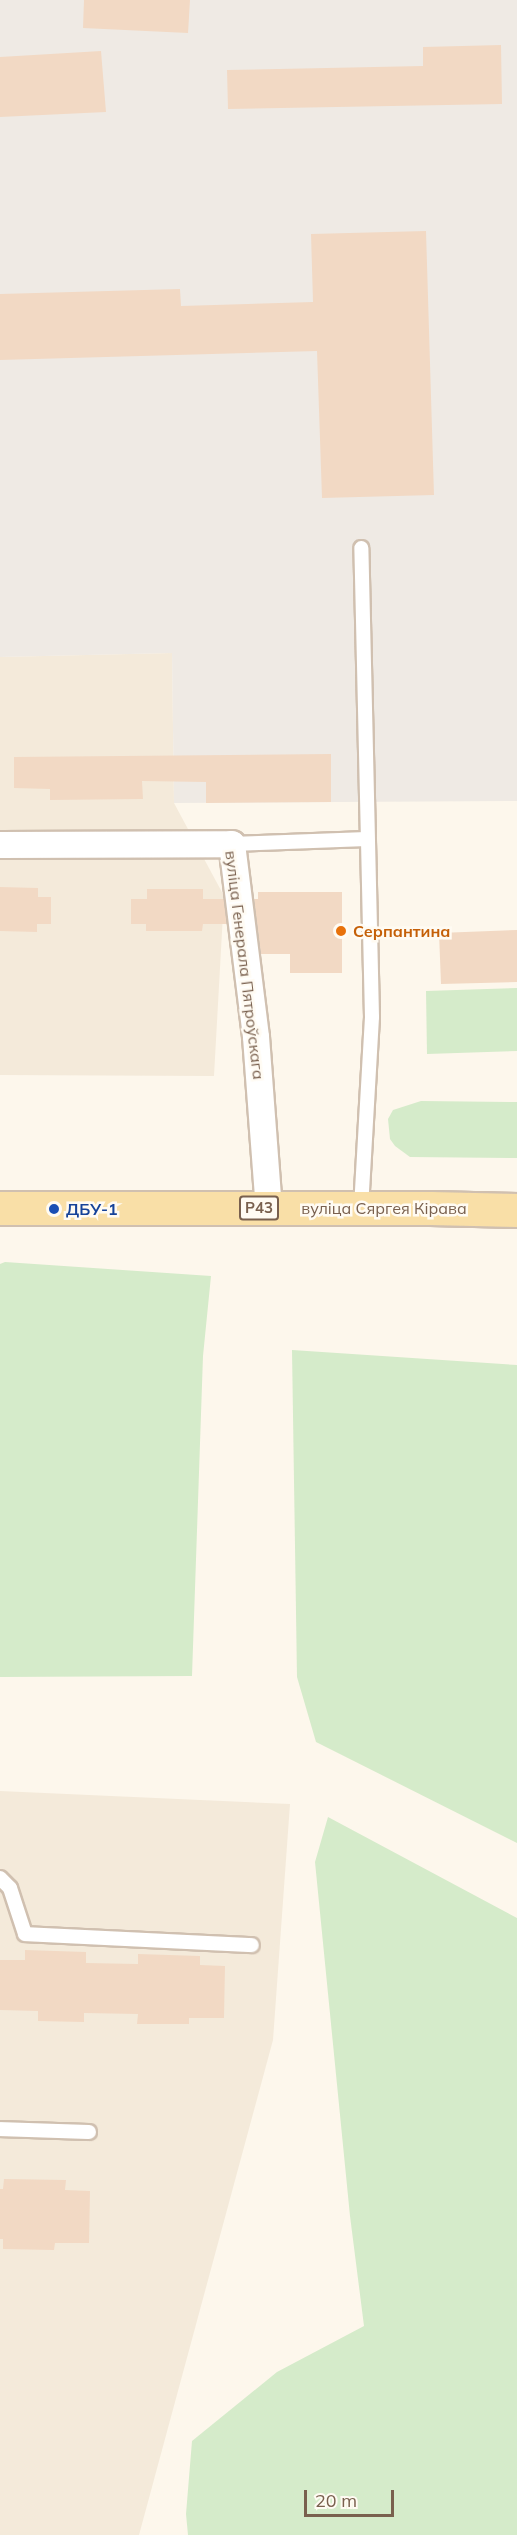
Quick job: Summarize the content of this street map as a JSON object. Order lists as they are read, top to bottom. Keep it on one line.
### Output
{"streets":{"main road":["Р43","вуліца Сяргея Кірава"],"street":["вуліца Генерала Пятроўскага"]},"crossings":[["вуліца Генерала Пятроўскага","вуліца Сяргея Кірава"]],"places":["Серпантина","ДБУ-1"],"scale_bar":"20 m"}
